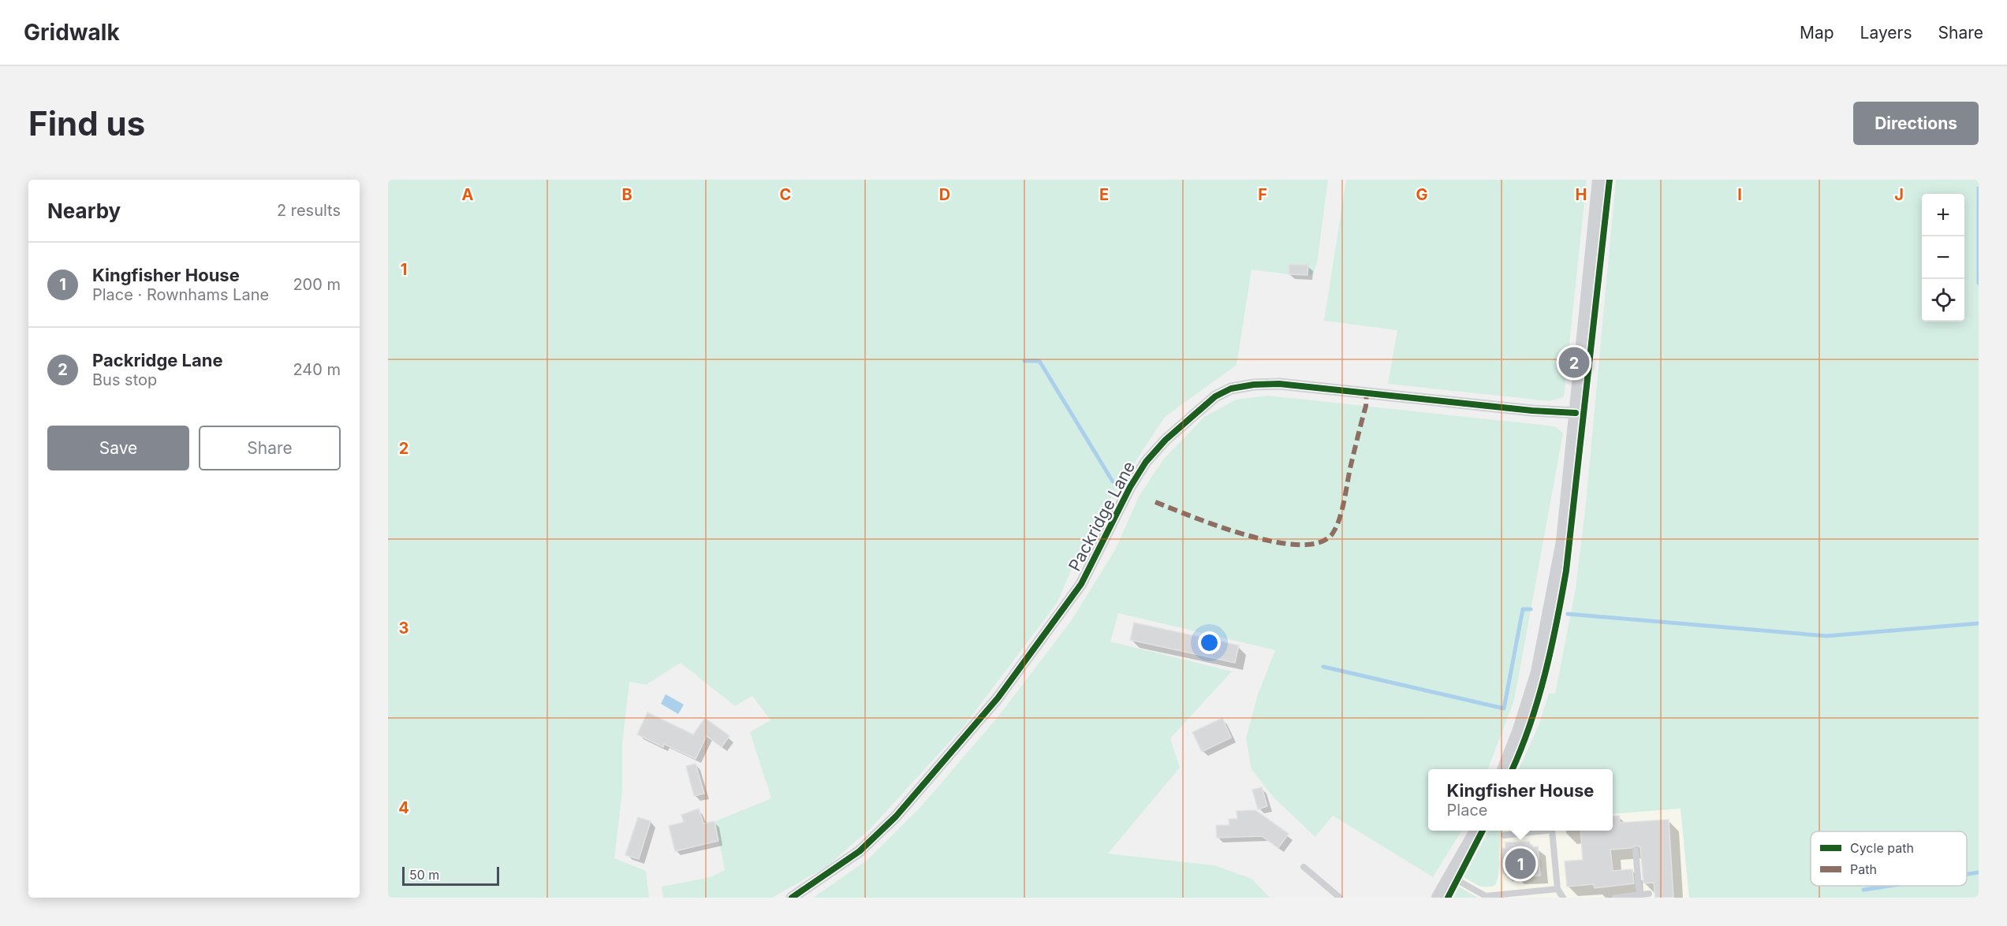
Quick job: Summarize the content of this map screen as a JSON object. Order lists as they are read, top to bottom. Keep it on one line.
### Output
{"streets":{"street":["Packridge Lane"]},"legend":["Cycle path","Path"],"scale_bar":"50 m","page":{"header":"Gridwalk","nav":["Map","Layers","Share"],"buttons":["Directions",["Save","Share"]],"title":"Find us","heading":["Nearby","2 results"],"map_buttons":["+","−"],"list":[{"mark":"1","name":"Kingfisher House","note":"Place · Rownhams Lane","value":"200 m"},{"mark":"2","name":"Packridge Lane","note":"Bus stop","value":"240 m"}],"pins":["2","1"],"popup":["Kingfisher House","Place"],"scale":"50 m"},"grid":{"columns":["A","B","C","D","E","F","G","H","I","J"],"rows":["1","2","3","4"]}}
